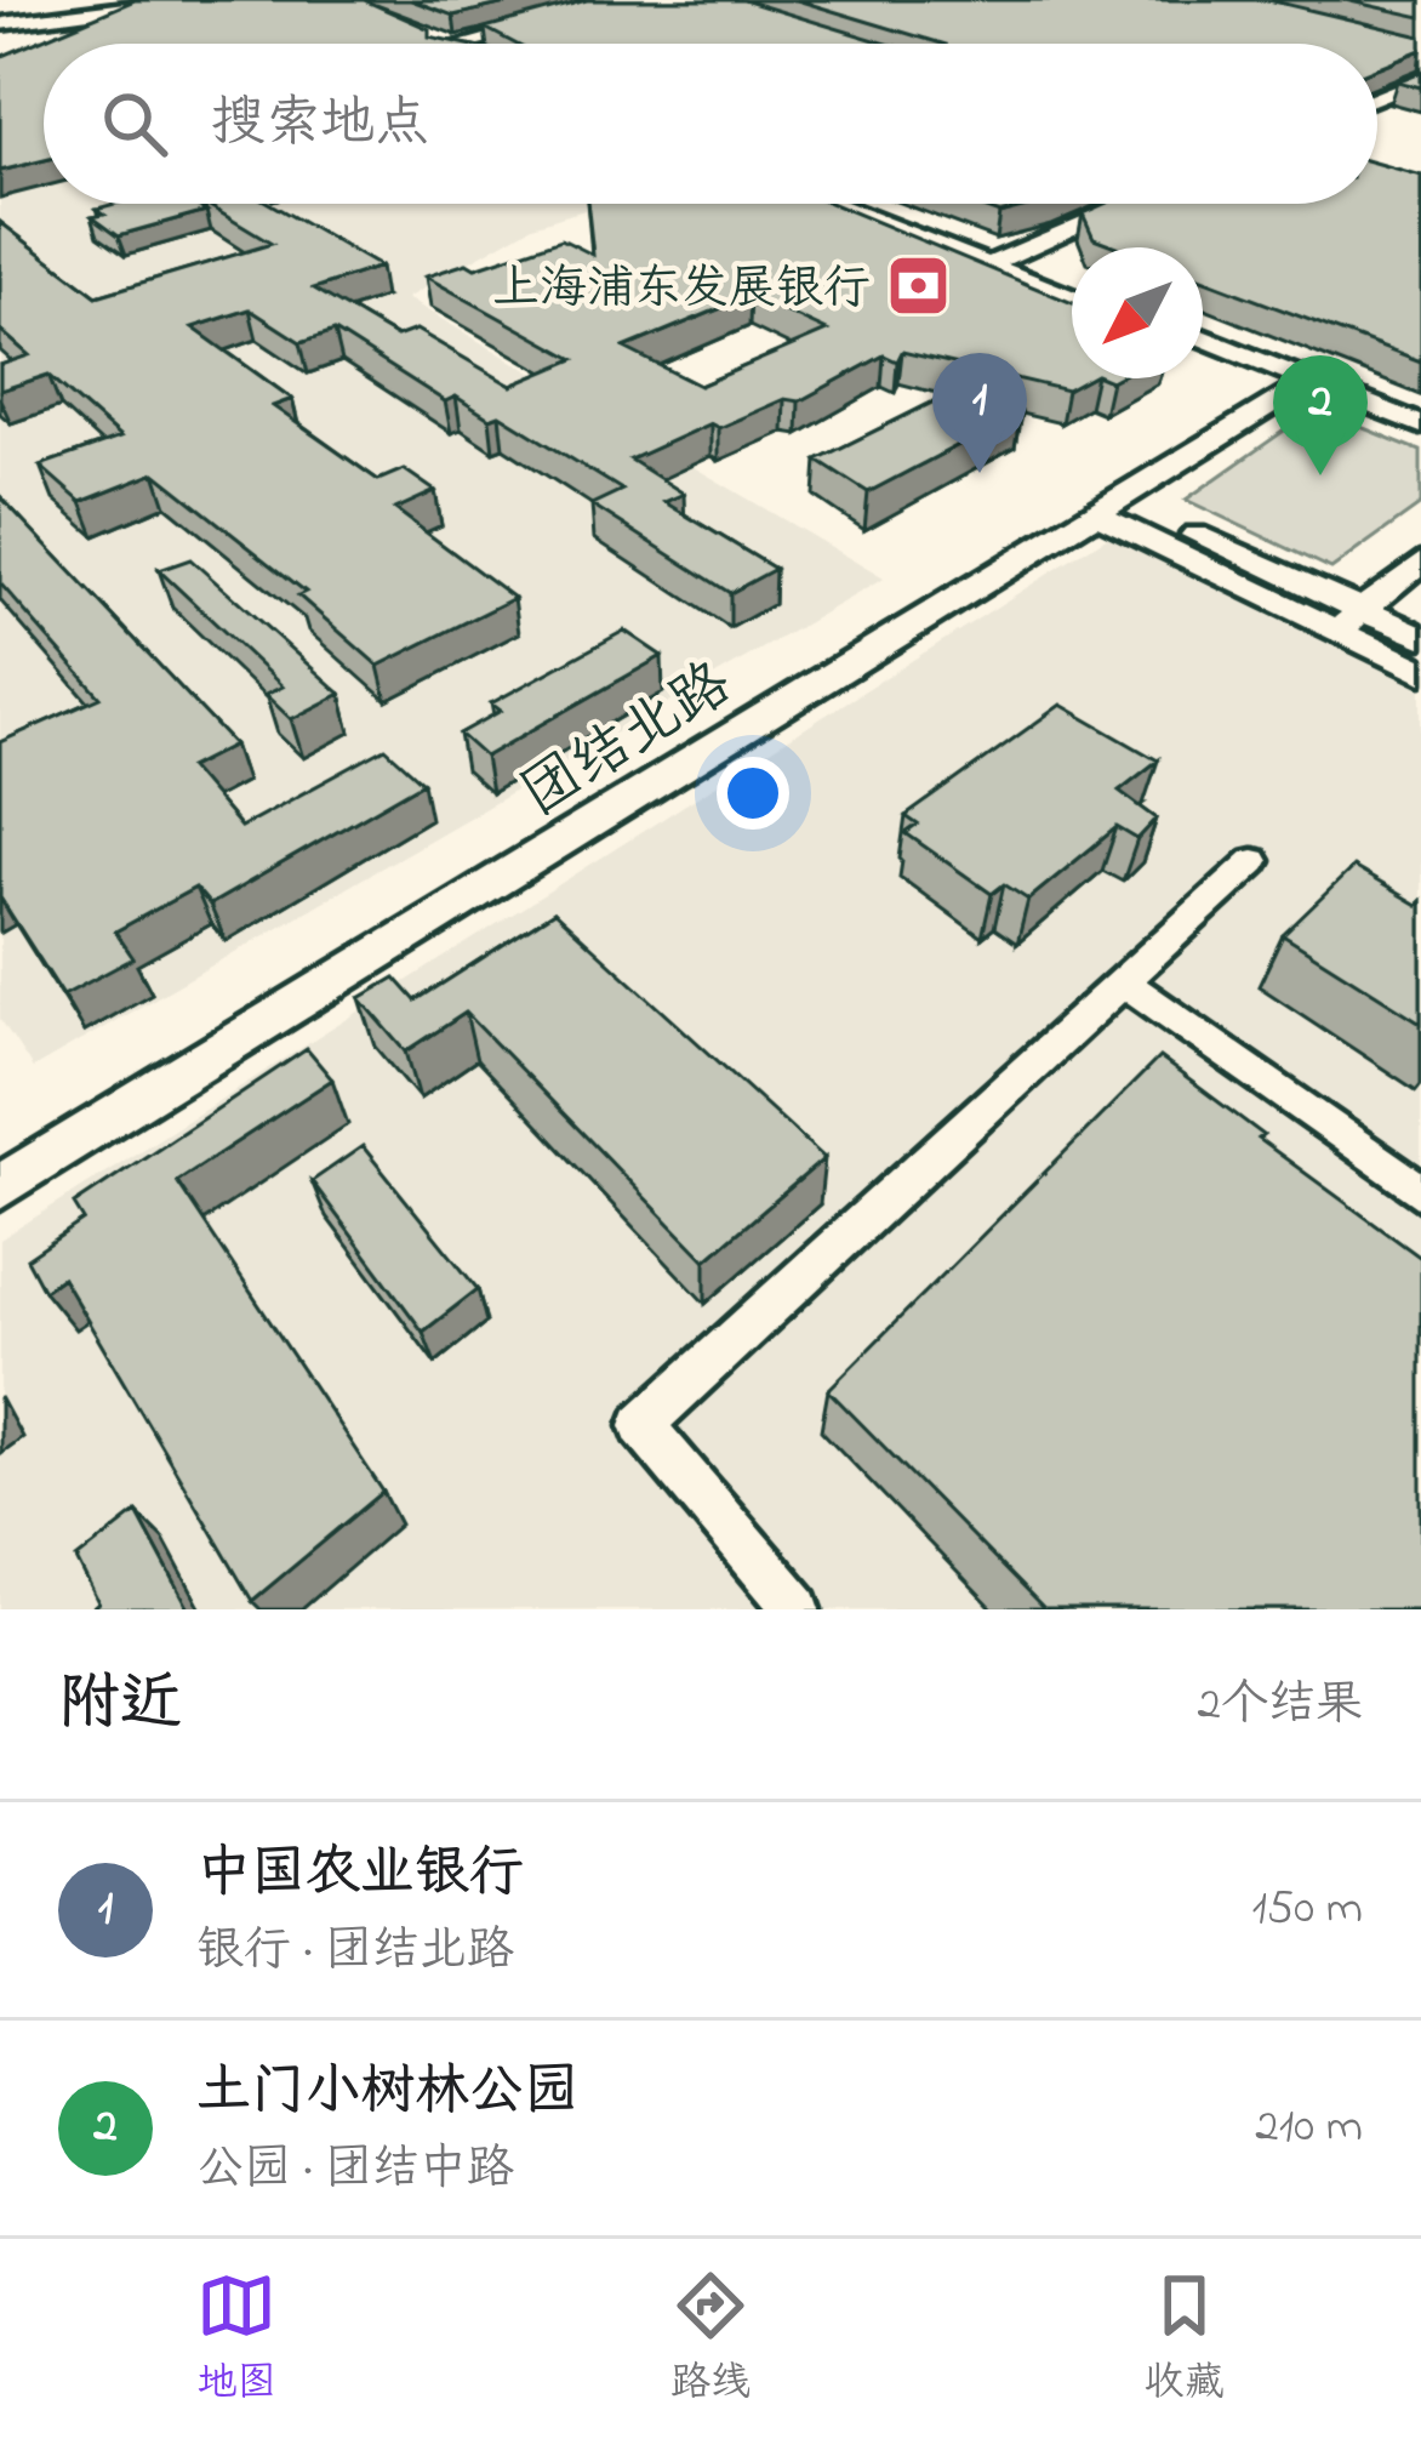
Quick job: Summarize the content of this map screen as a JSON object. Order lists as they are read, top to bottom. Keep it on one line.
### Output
{"streets":{"street":["团结北路"]},"places":{"bank":["上海浦东发展银行"]},"north":"bottom left","page":{"search":"搜索地点","pins":["1","2"],"heading":["附近","2个结果"],"list":[{"mark":"1","name":"中国农业银行","note":"银行 · 团结北路","value":"150 m"},{"mark":"2","name":"土门小树林公园","note":"公园 · 团结中路","value":"210 m"}],"nav":["地图","路线","收藏"]}}
